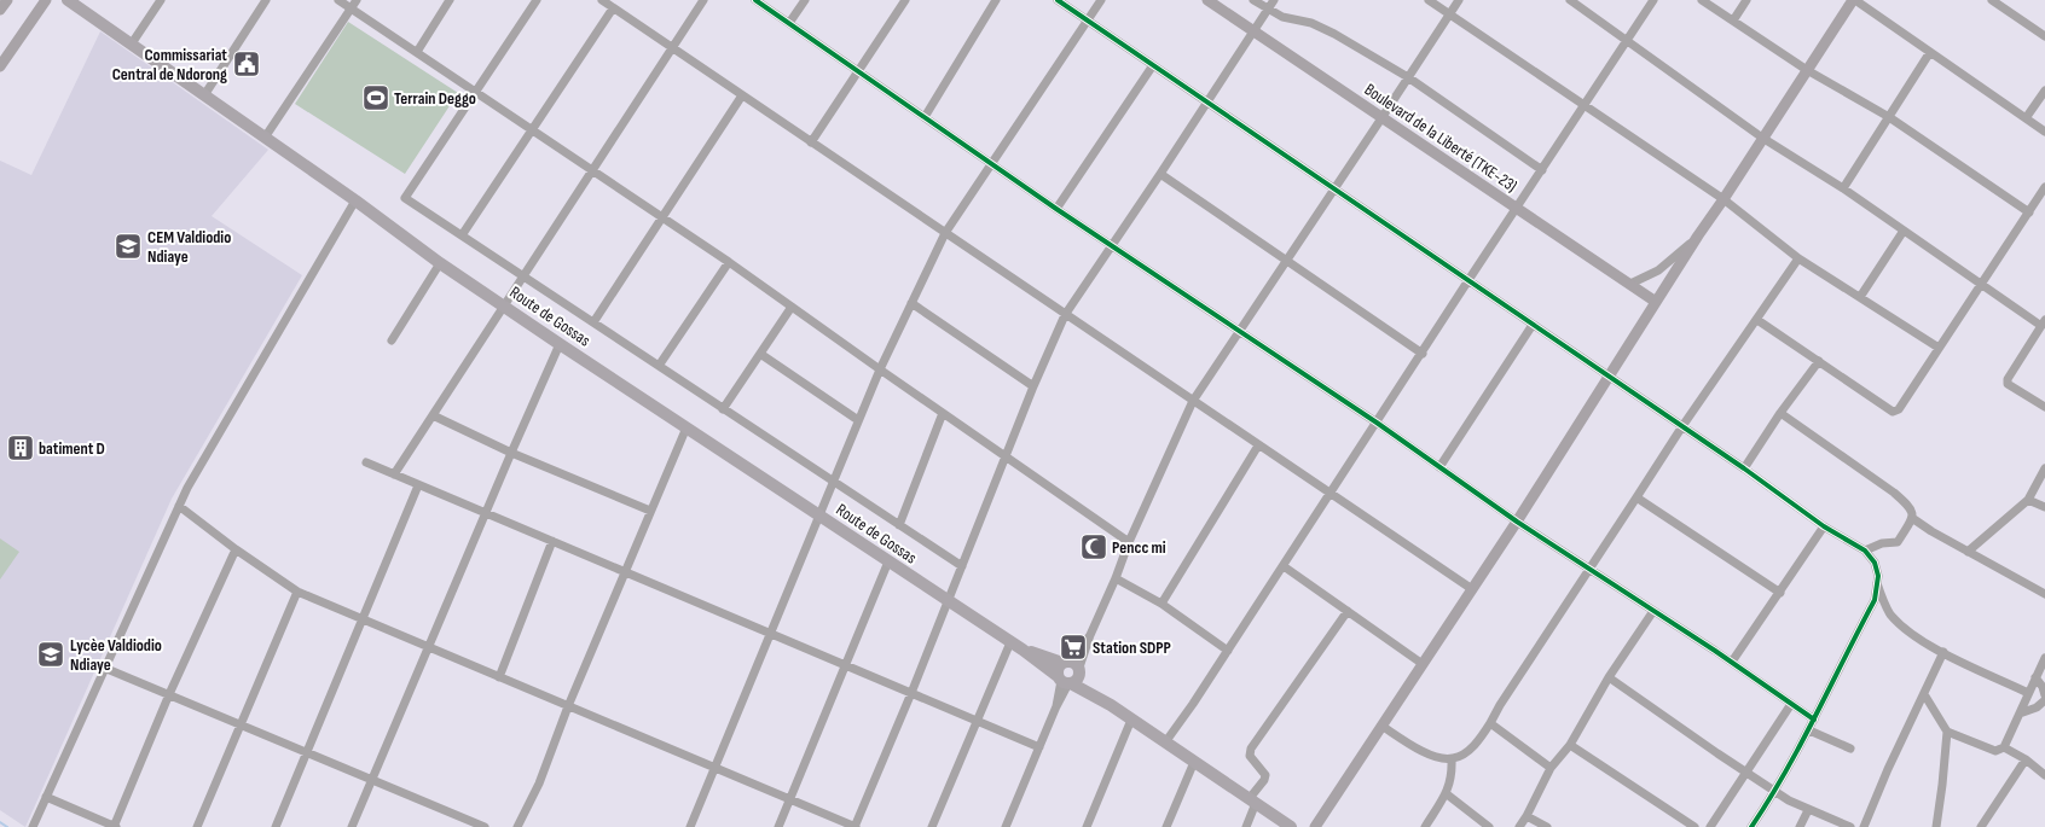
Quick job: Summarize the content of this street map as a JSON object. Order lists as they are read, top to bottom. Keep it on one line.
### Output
{"streets":{"main road":["Route de Gossas"],"street":["Boulevard de la Liberté (TKE-23)"]},"places":{"public building":["Commissariat Central de Ndorong"],"sports":["Terrain Deggo"],"school or university":["CEM Valdiodio Ndiaye","Lycèe Valdiodio Ndiaye"],"building":["batiment D"],"mosque":["Pencc mi"],"supermarket":["Station SDPP"]}}
